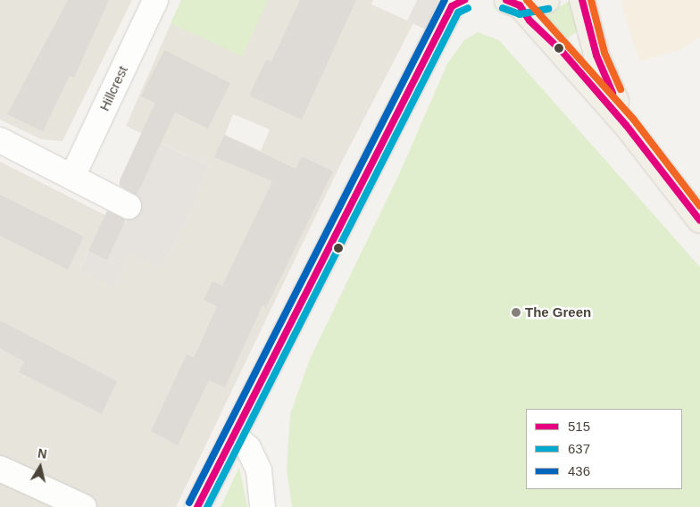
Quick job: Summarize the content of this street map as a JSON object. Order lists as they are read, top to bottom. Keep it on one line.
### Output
{"streets":{"street":["Hillcrest"]},"places":["The Green"],"lines":["transit line 515","transit line 436","transit line 637"],"legend":["515","637","436"],"north":"top"}
